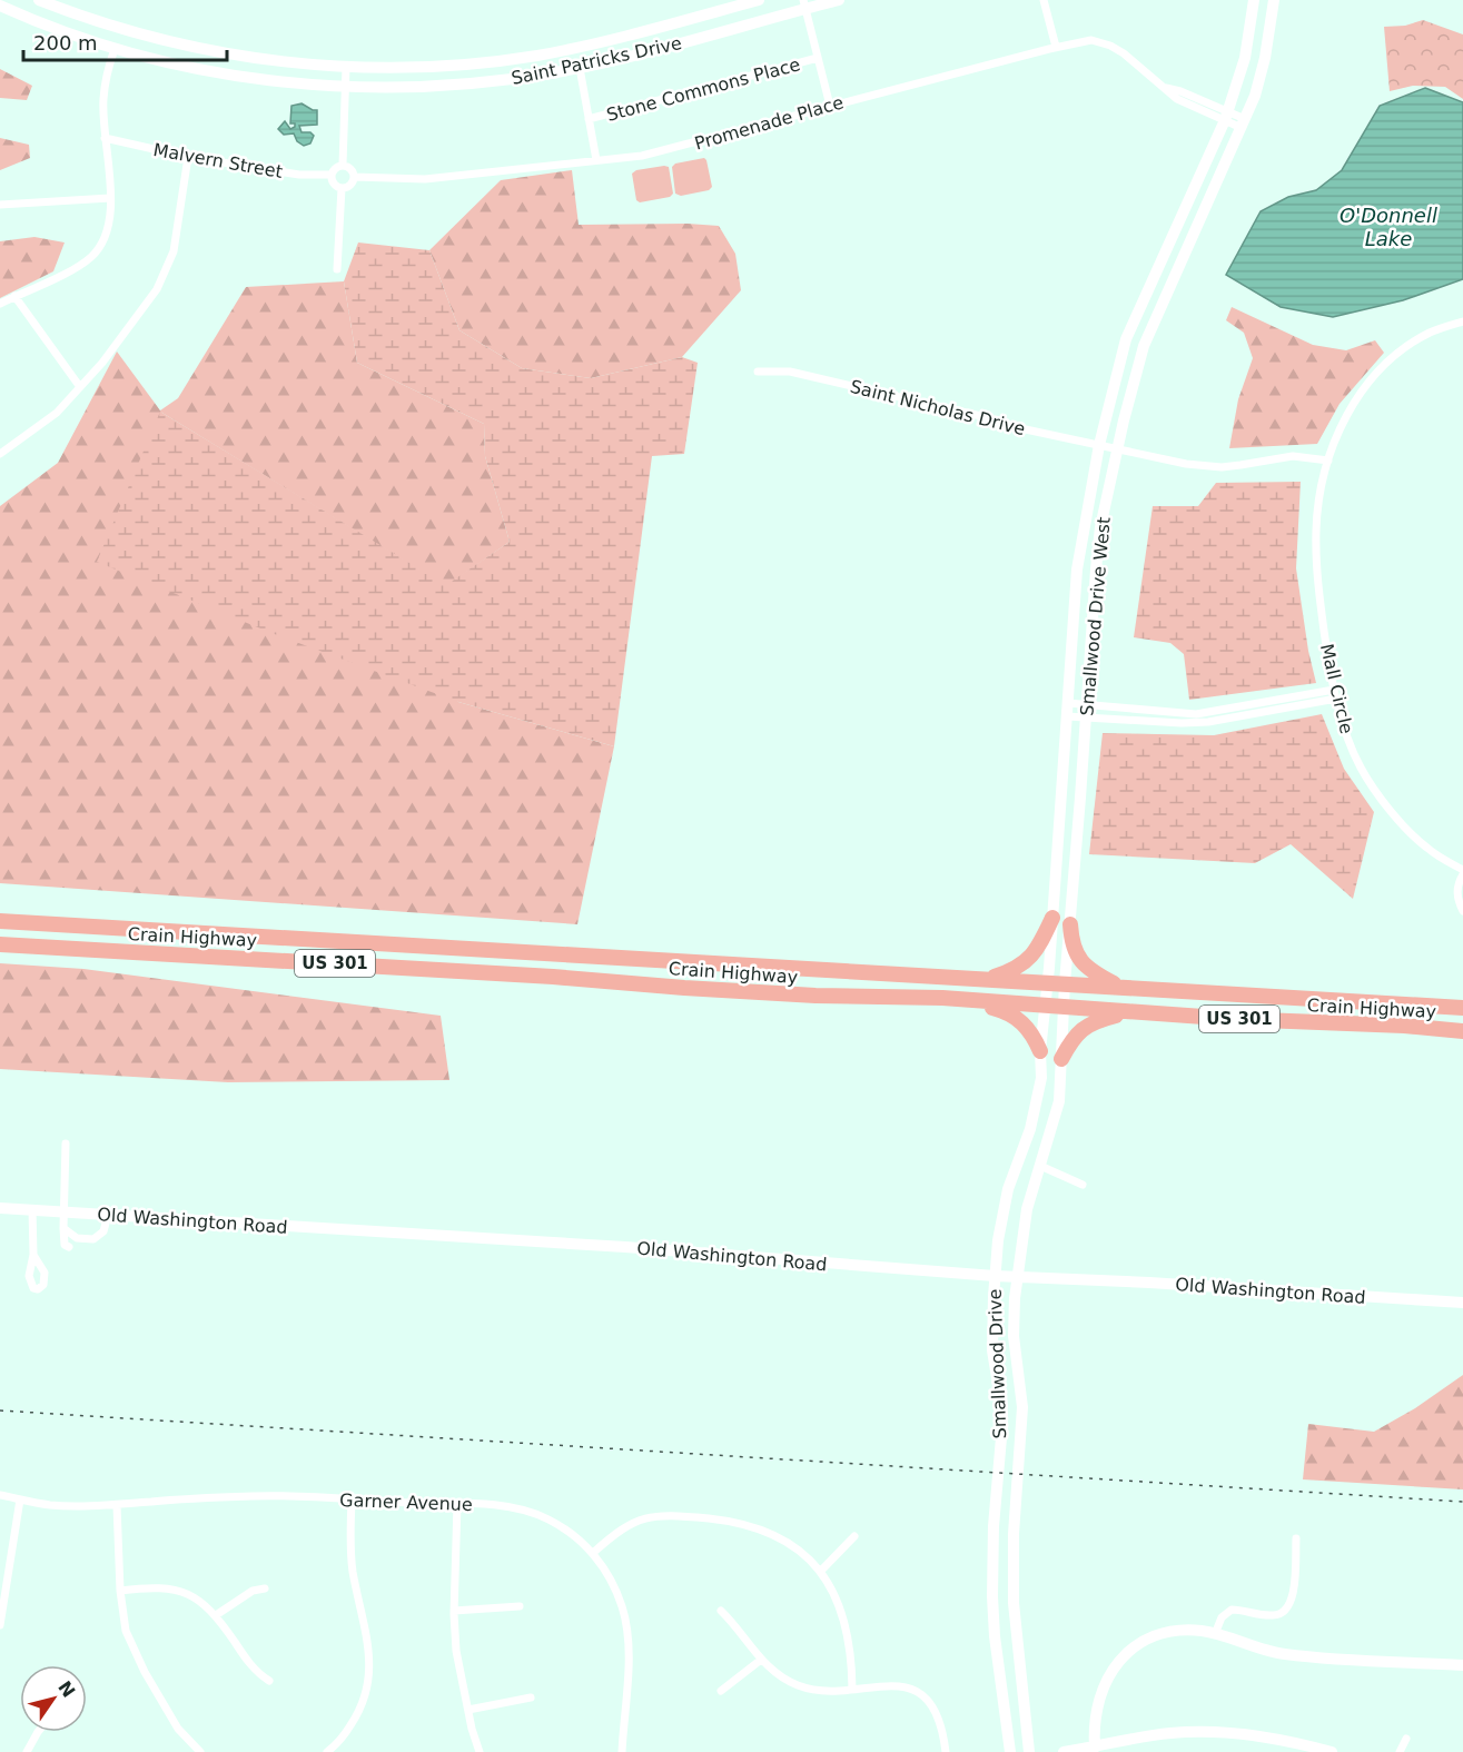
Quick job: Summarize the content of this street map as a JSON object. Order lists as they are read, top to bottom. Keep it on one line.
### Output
{"streets":{"highway":["Crain Highway","US 301"],"main road":["Saint Patricks Drive","Smallwood Drive West","Old Washington Road","Smallwood Drive"],"street":["Stone Commons Place","Promenade Place","Malvern Street","Saint Nicholas Drive","Mall Circle","Garner Avenue"]},"crossings":[["Promenade Place","Malvern Street"],["Promenade Place","Smallwood Drive West"],["Saint Nicholas Drive","Smallwood Drive West"],["Smallwood Drive West","Crain Highway"],["Smallwood Drive West","Smallwood Drive"],["Crain Highway","Smallwood Drive"],["Old Washington Road","Smallwood Drive"]],"water":["O'Donnell Lake"],"scale_bar":"200 m","north":"top right"}
